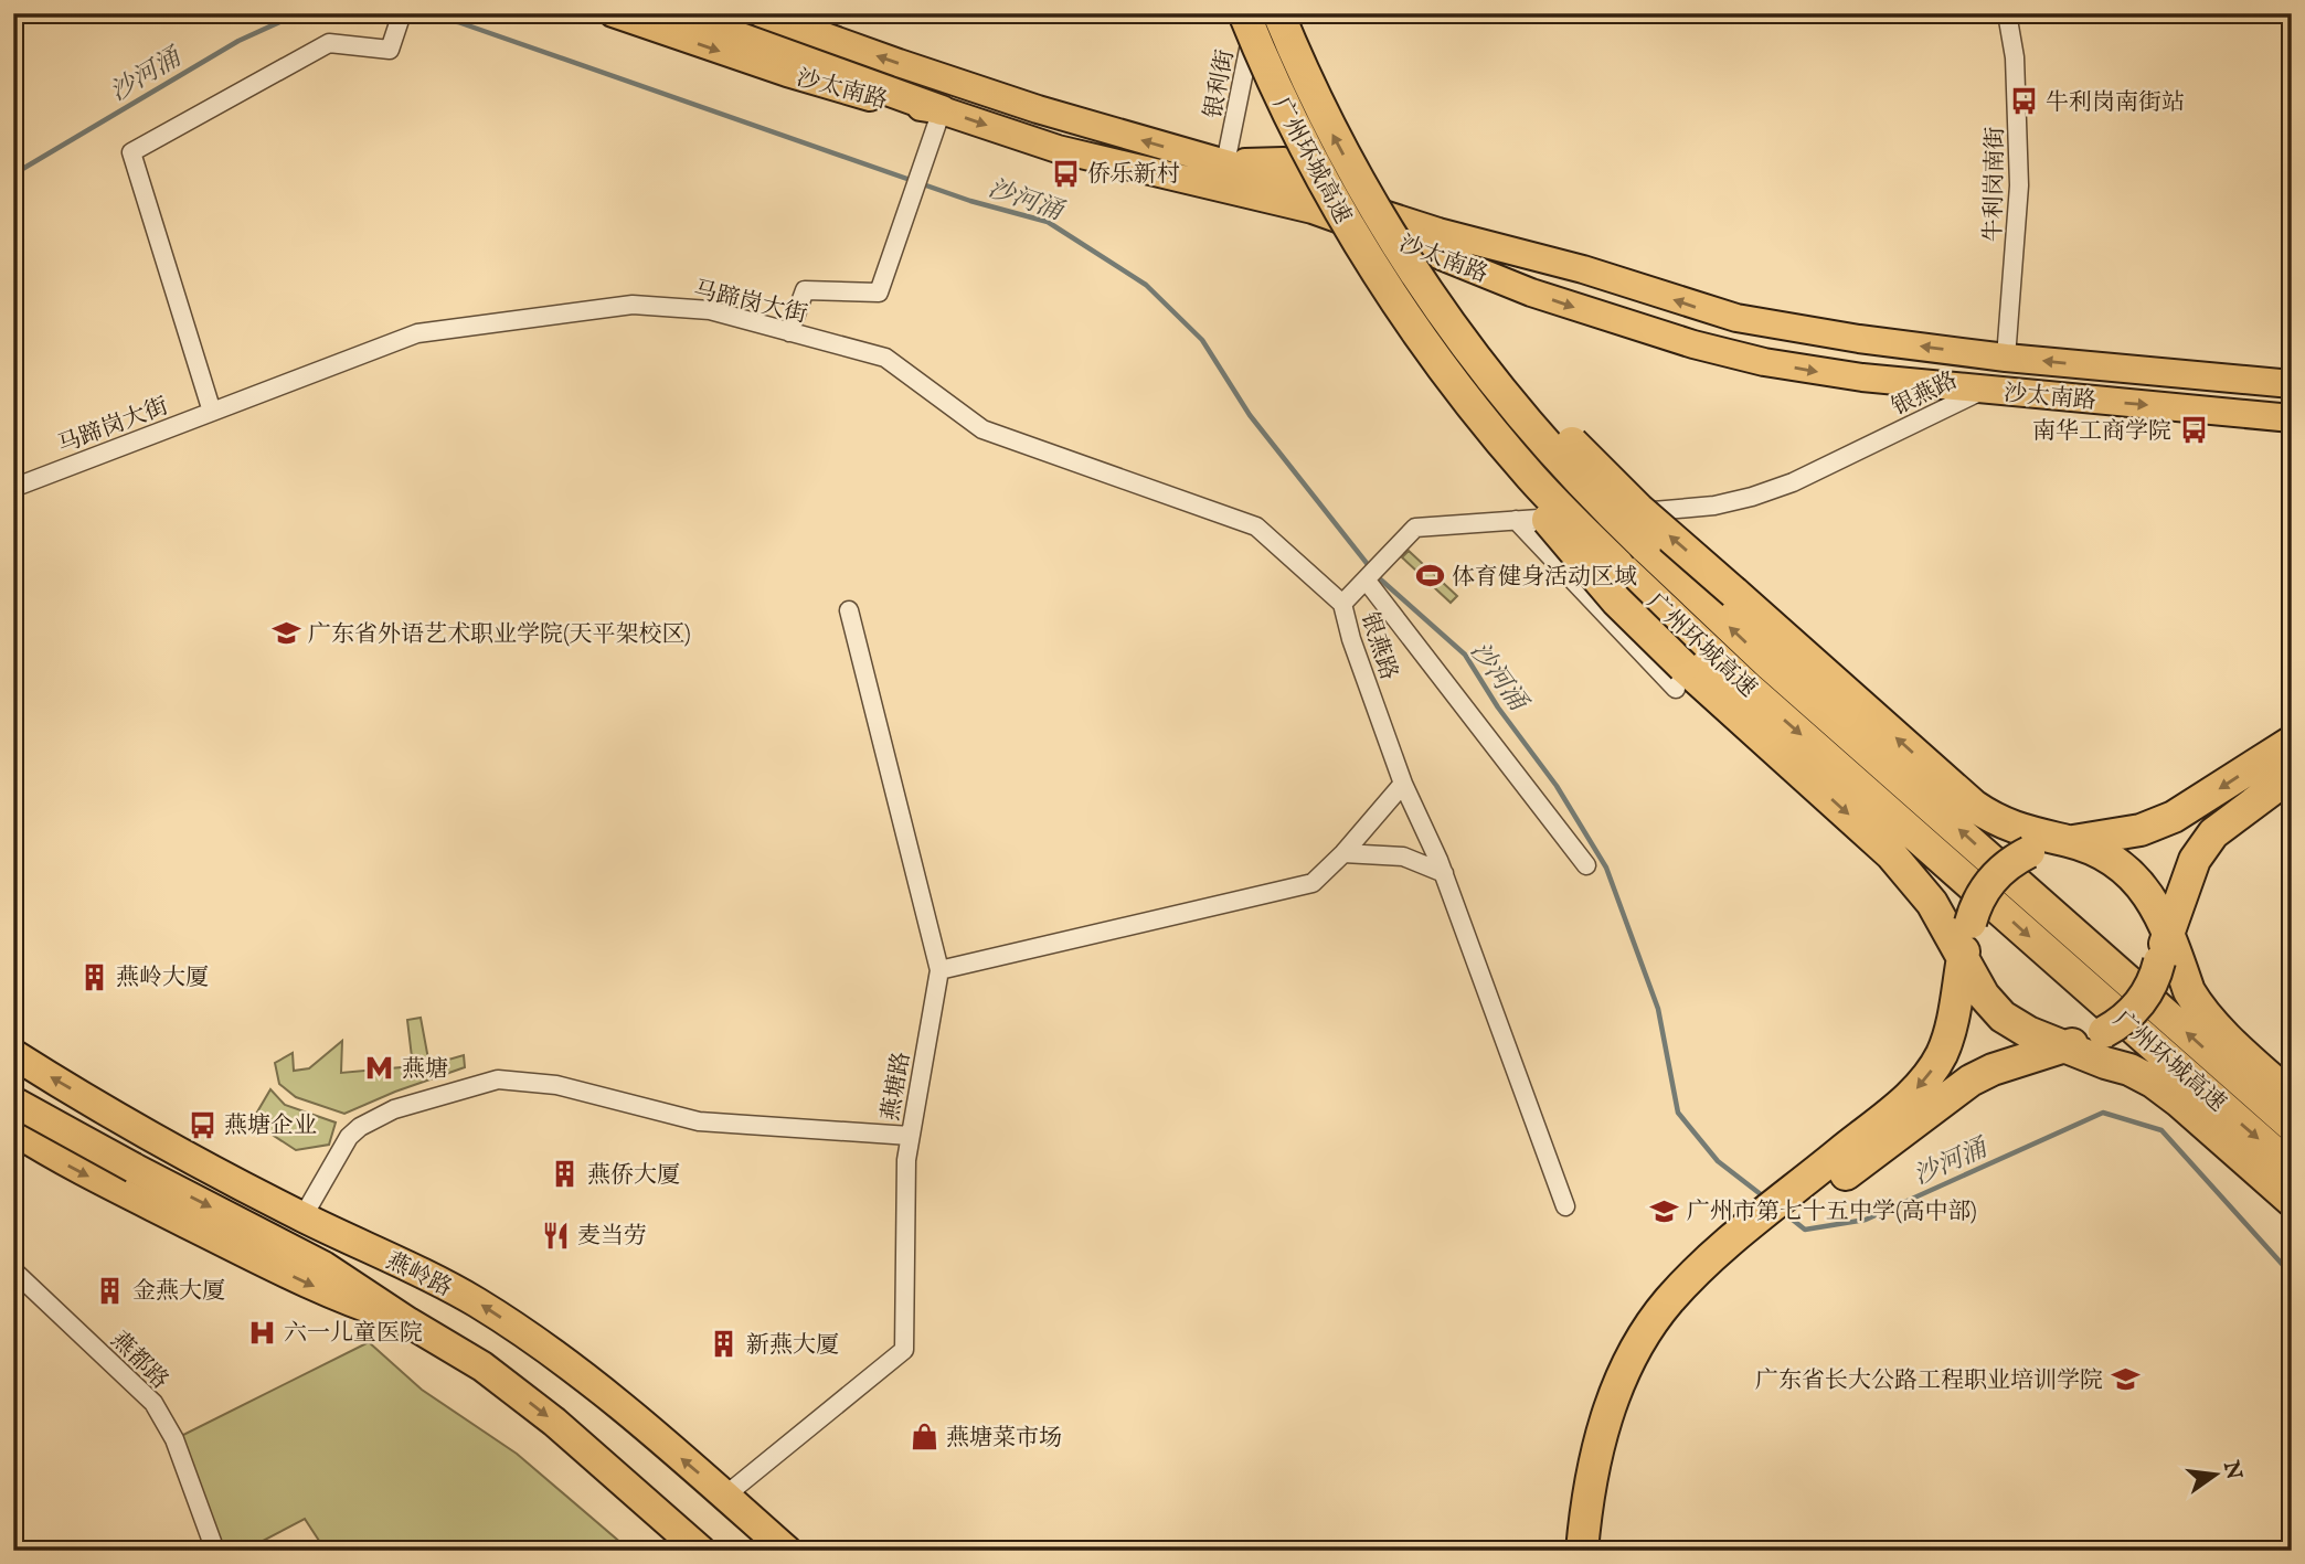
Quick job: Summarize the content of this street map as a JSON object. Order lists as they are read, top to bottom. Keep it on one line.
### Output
{"streets":{"highway":["广州环城高速","燕岭路"],"main road":["沙太南路"],"street":["银利街","牛利岗南街","马蹄岗大街","银燕路","燕塘路","燕都路"]},"crossings":[["银利街","沙太南路"],["沙太南路","牛利岗南街"],["沙太南路","银燕路"],["马蹄岗大街","银燕路"],["燕塘路","燕岭路"]],"water":["沙河涌"],"places":{"bus stop":["牛利岗南街站","侨乐新村","南华工商学院","燕塘企业"],"sports":["体育健身活动区域"],"school or university":["广东省外语艺术职业学院(天平架校区)","广州市第七十五中学(高中部)","广东省长大公路工程职业培训学院"],"building":["燕岭大厦","燕侨大厦","金燕大厦","新燕大厦"],"metro station":["燕塘"],"restaurant":["麦当劳"],"hospital":["六一儿童医院"],"shop":["燕塘菜市场"]},"north":"right"}
